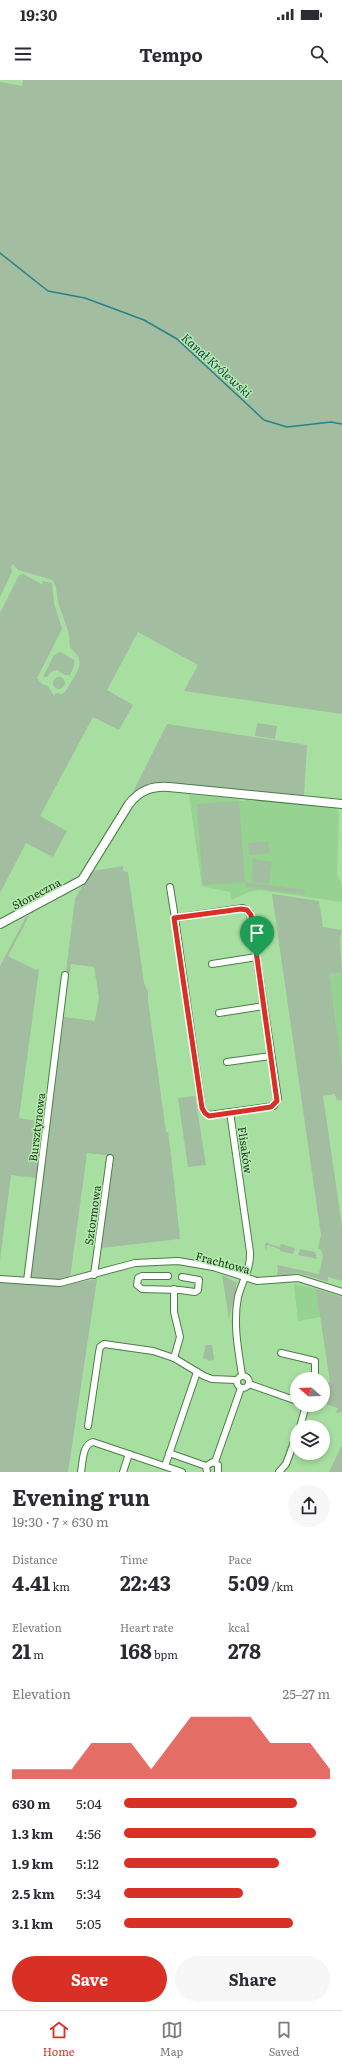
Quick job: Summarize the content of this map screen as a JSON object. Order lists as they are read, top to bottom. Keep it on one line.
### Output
{"streets":{"street":["Słoneczna","Bursztynowa","Flisaków","Sztormowa","Frachtowa"]},"crossings":[["Bursztynowa","Frachtowa"],["Flisaków","Frachtowa"],["Sztormowa","Frachtowa"]],"water":["Kanał Królewski"],"north":"left","page":{"status":"19:30","header":"Tempo","heading":["Evening run","19:30 · 7 × 630 m"],"stats":[["Distance","4.41 km"],["Time","22:43"],["Pace","5:09 /km"],["Elevation","21 m"],["Heart rate","168 bpm"],["kcal","278"]],"chart":["Elevation","25–27 m"],"list":[{"name":"630 m","note":"5:04"},{"name":"1.3 km","note":"4:56"},{"name":"1.9 km","note":"5:12"},{"name":"2.5 km","note":"5:34"},{"name":"3.1 km","note":"5:05"}],"buttons":["Save","Share"],"tabs":["Home","Map","Saved"]}}
